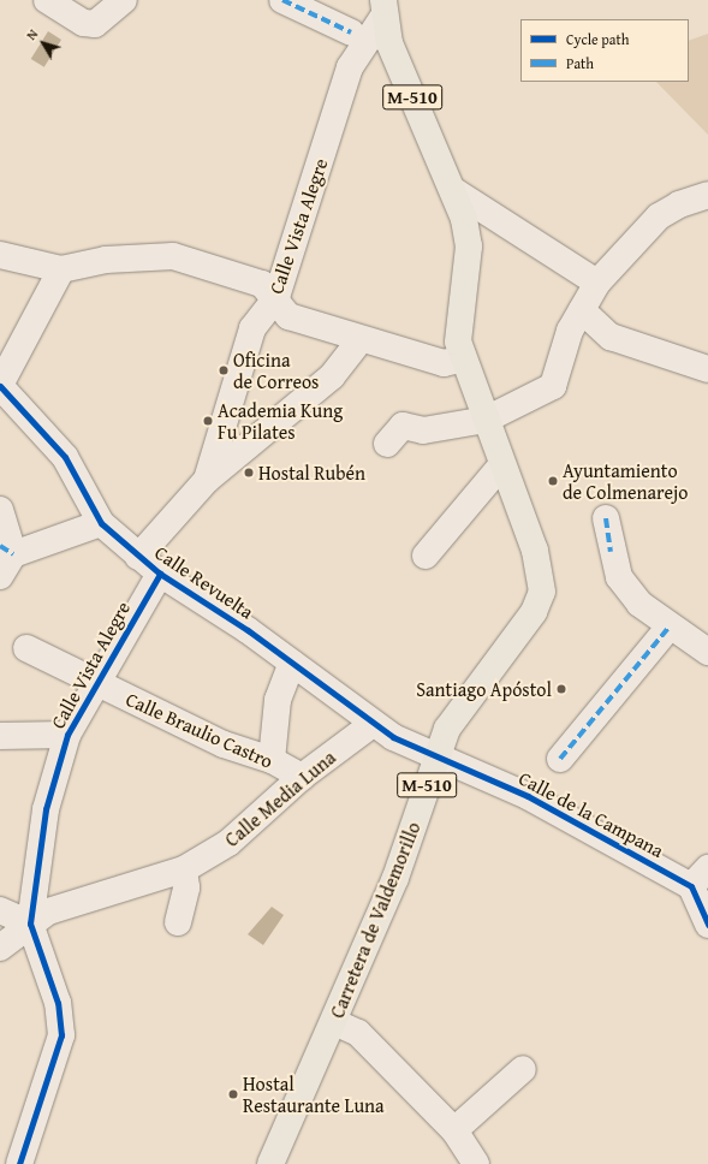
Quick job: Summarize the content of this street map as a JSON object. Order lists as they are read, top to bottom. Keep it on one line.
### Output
{"streets":{"main road":["M-510","Carretera de Valdemorillo"],"street":["Calle Vista Alegre","Calle Revuelta","Calle Braulio Castro","Calle Media Luna","Calle de la Campana"]},"crossings":[["M-510","Calle Vista Alegre"],["M-510","Carretera de Valdemorillo"],["Calle Vista Alegre","Calle Revuelta"],["Calle Vista Alegre","Calle Braulio Castro"],["Calle Vista Alegre","Calle Media Luna"],["Calle Revuelta","Calle Media Luna"],["Calle Revuelta","Calle de la Campana"],["Calle Revuelta","Carretera de Valdemorillo"],["Calle Braulio Castro","Calle Media Luna"],["Calle de la Campana","Carretera de Valdemorillo"]],"places":["Oficina de Correos","Academia Kung Fu Pilates","Hostal Rubén","Ayuntamiento de Colmenarejo","Santiago Apóstol","Hostal Restaurante Luna"],"legend":["Cycle path","Path"],"north":"top left"}
